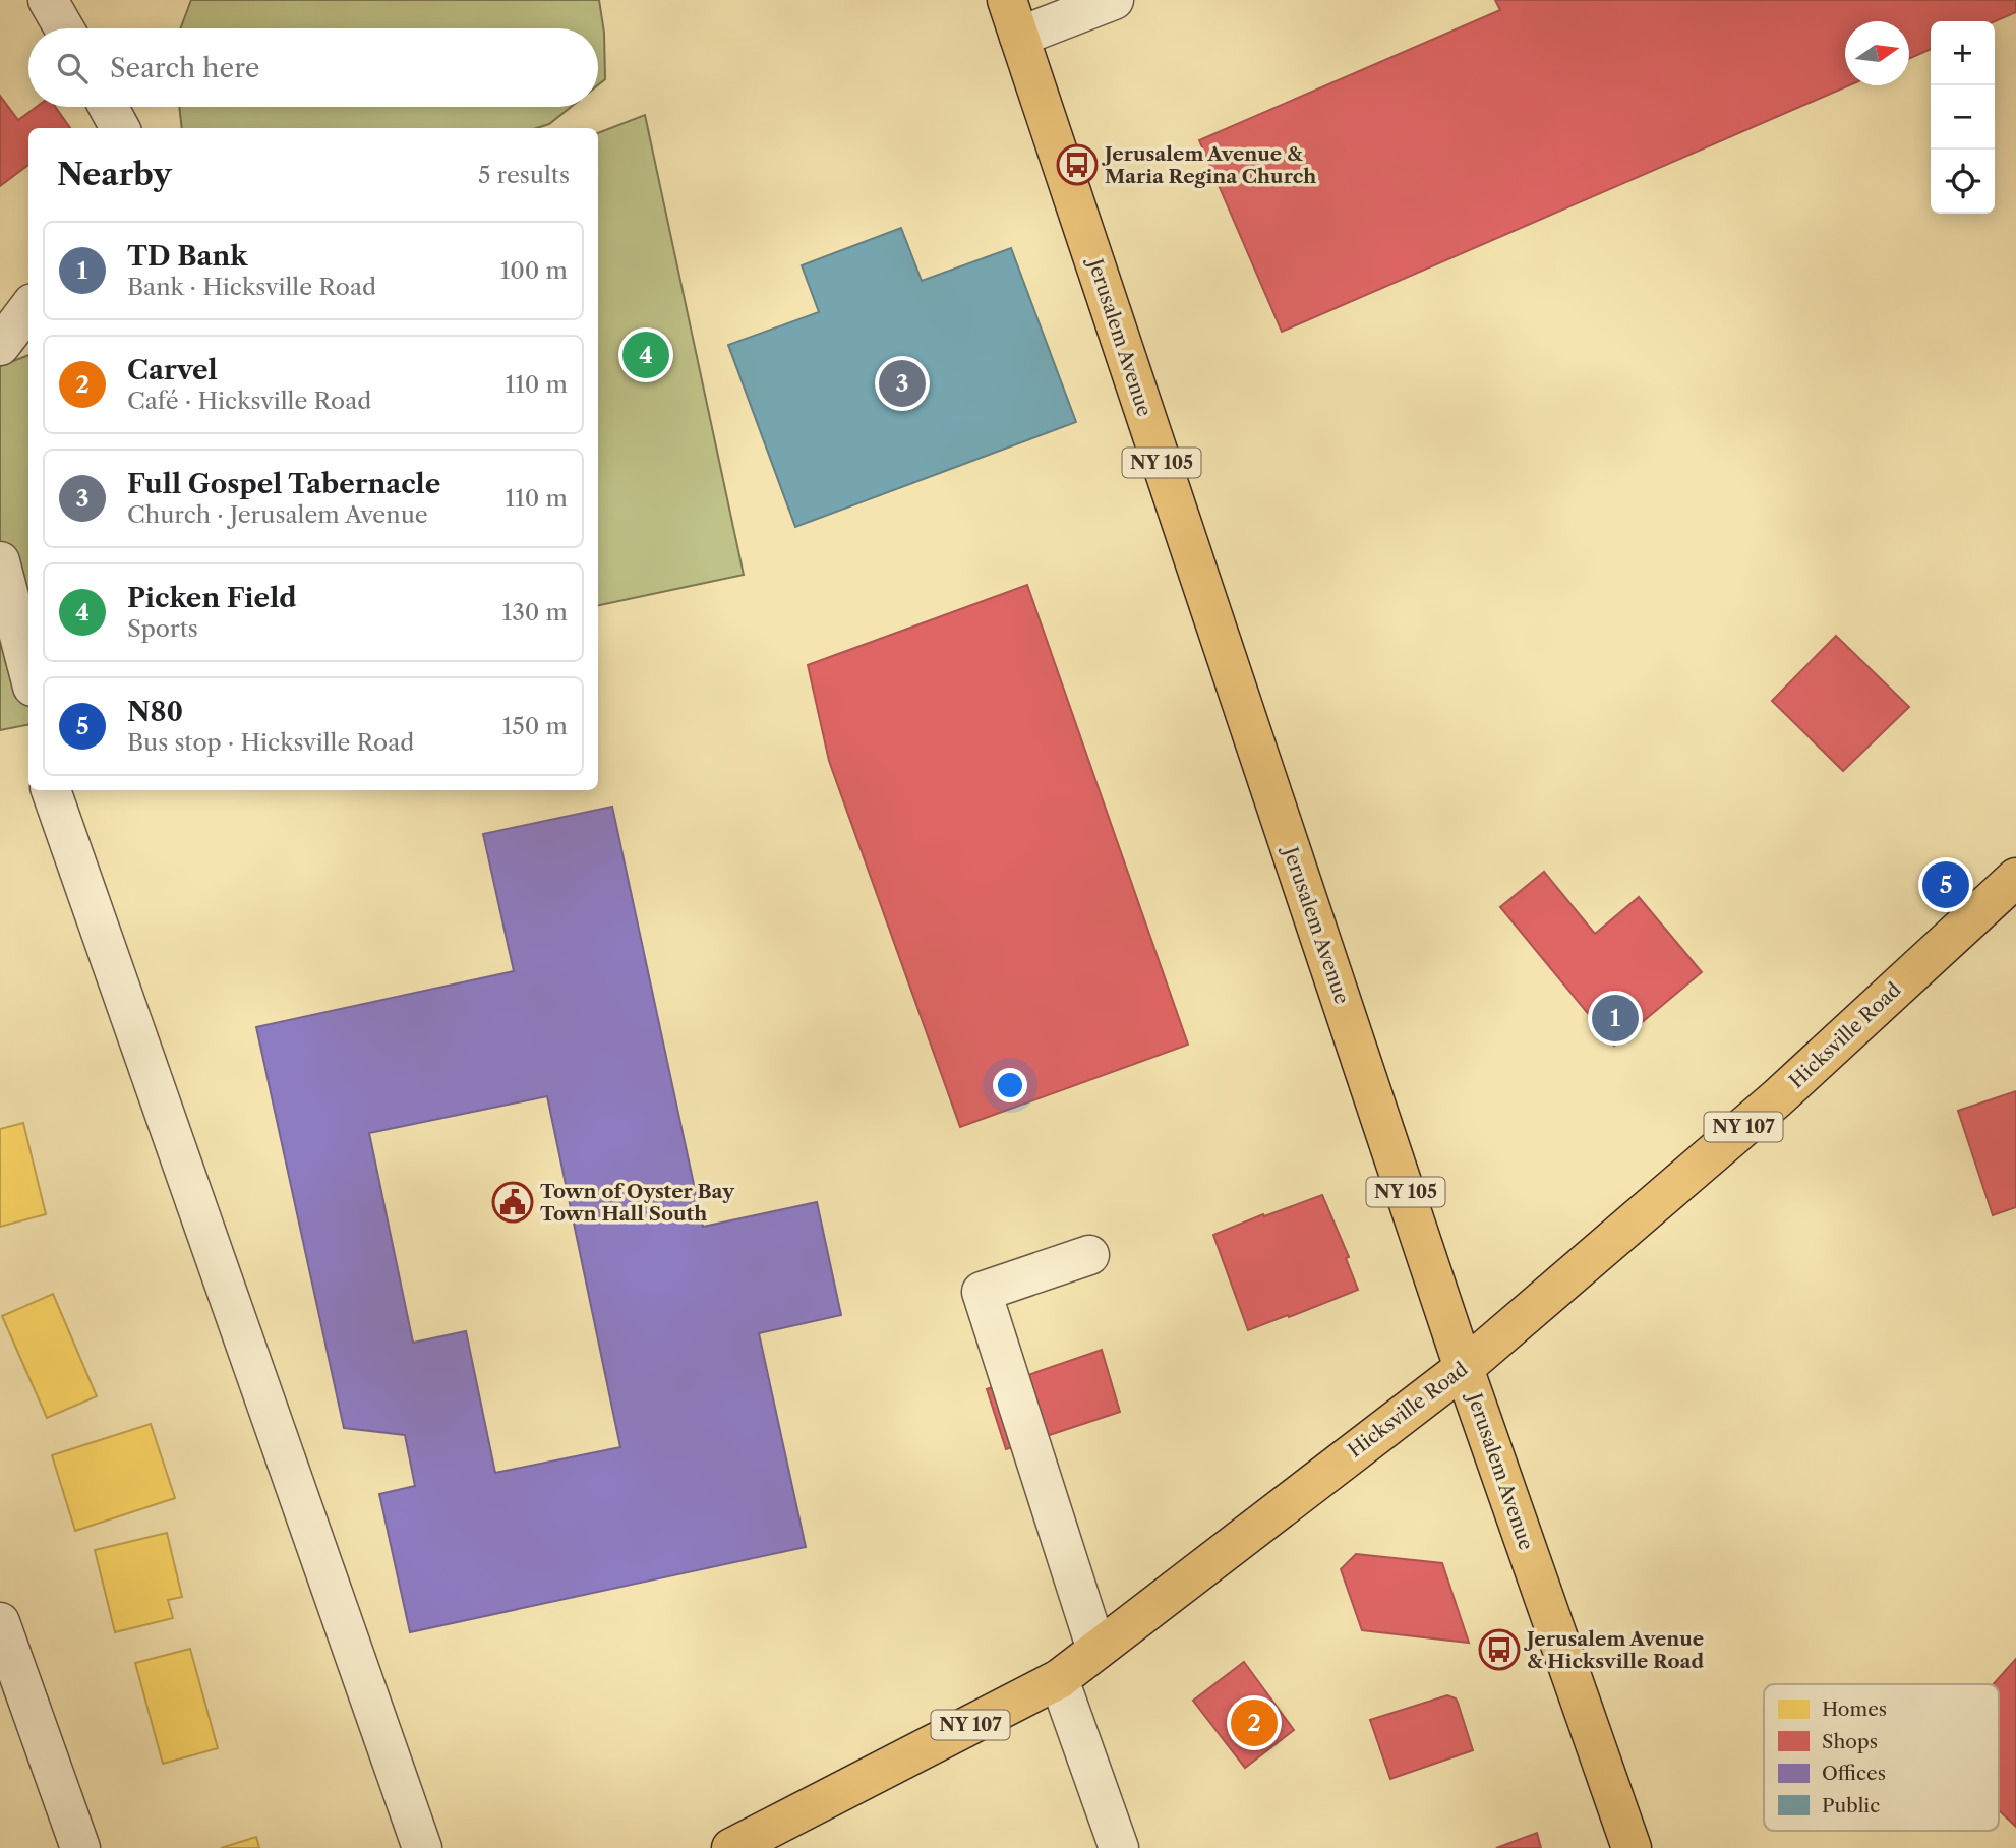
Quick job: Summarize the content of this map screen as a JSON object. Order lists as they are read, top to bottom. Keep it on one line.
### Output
{"streets":{"main road":["Jerusalem Avenue","NY 105","Hicksville Road","NY 107"]},"crossings":[["Jerusalem Avenue","Hicksville Road"]],"places":{"bus stop":["Jerusalem Avenue & Maria Regina Church","Jerusalem Avenue & Hicksville Road"],"public building":["Town of Oyster Bay Town Hall South"]},"legend":["Homes","Shops","Offices","Public"],"north":"right","page":{"map_buttons":["+","−"],"search":"Search here","heading":["Nearby","5 results"],"list":[{"mark":"1","name":"TD Bank","note":"Bank · Hicksville Road","value":"100 m"},{"mark":"2","name":"Carvel","note":"Café · Hicksville Road","value":"110 m"},{"mark":"3","name":"Full Gospel Tabernacle","note":"Church · Jerusalem Avenue","value":"110 m"},{"mark":"4","name":"Picken Field","note":"Sports","value":"130 m"},{"mark":"5","name":"N80","note":"Bus stop · Hicksville Road","value":"150 m"}],"pins":["4","3","5","1","2"]}}
